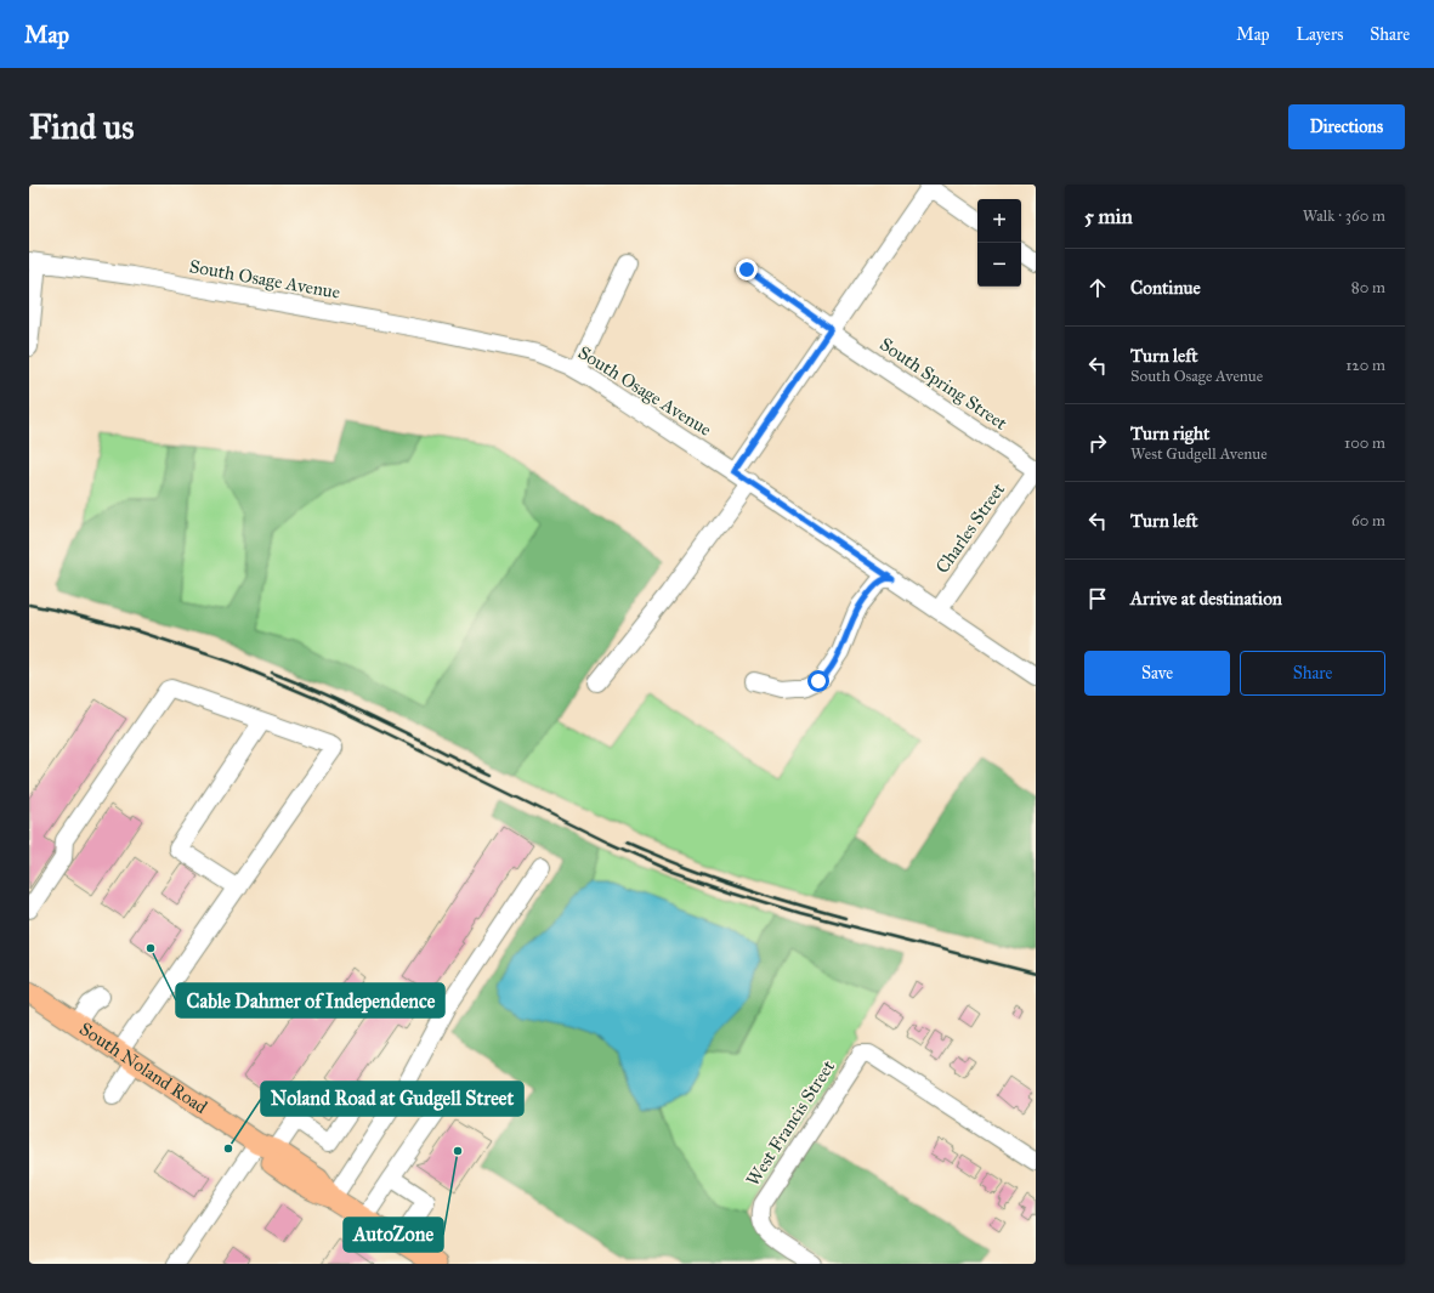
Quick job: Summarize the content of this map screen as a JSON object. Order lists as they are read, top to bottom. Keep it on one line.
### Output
{"streets":{"main road":["South Noland Road"],"street":["South Osage Avenue","South Spring Street","Charles Street","West Francis Street"]},"crossings":[["South Osage Avenue","Charles Street"],["South Spring Street","Charles Street"]],"places":["Cable Dahmer of Independence","Noland Road at Gudgell Street","AutoZone"],"page":{"header":"Map","nav":["Map","Layers","Share"],"buttons":["Directions",["Save","Share"]],"title":"Find us","heading":["5 min","Walk · 360 m"],"map_buttons":["+","−"],"list":[["Continue","80 m"],["Turn left","South Osage Avenue","120 m"],["Turn right","West Gudgell Avenue","100 m"],["Turn left","60 m"],"Arrive at destination"]}}
